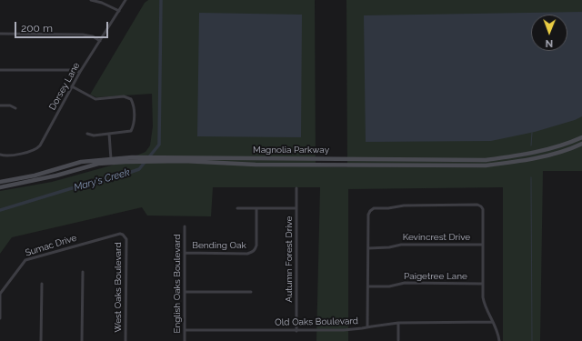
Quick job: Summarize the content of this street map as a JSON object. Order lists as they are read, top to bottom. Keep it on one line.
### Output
{"streets":{"street":["Dorsey Lane","Magnolia Parkway","Kevincrest Drive","Sumac Drive","Bending Oak","Autumn Forest Drive","Paigetree Lane","English Oaks Boulevard","West Oaks Boulevard","Old Oaks Boulevard"]},"crossings":[["Sumac Drive","West Oaks Boulevard"],["Bending Oak","English Oaks Boulevard"],["Autumn Forest Drive","Old Oaks Boulevard"],["English Oaks Boulevard","Old Oaks Boulevard"]],"water":["Mary's Creek"],"scale_bar":"200 m","north":"bottom"}
